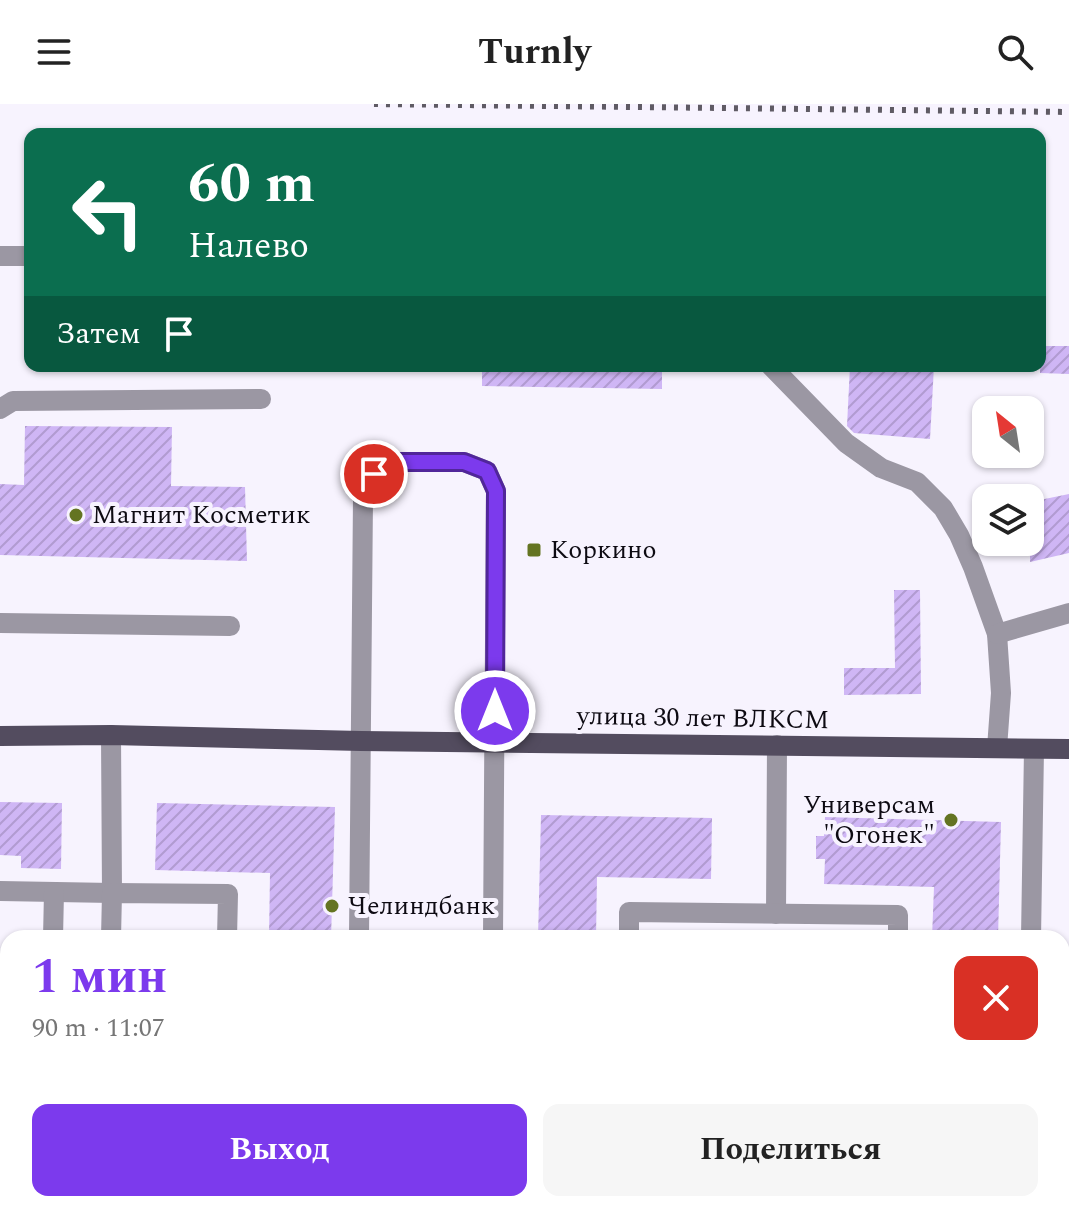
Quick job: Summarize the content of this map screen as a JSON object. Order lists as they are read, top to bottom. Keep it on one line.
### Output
{"streets":{"main road":["улица 30 лет ВЛКСМ"]},"places":{"other":["Магнит Косметик","Универсам \"Огонек\"","Челиндбанк"],"transit":["Коркино"]},"north":"top left","page":{"header":"Turnly","turn":["60 m","Налево"],"then":"Затем","heading":["1 мин","90 m · 11:07"],"buttons":["Выход","Поделиться"]}}
